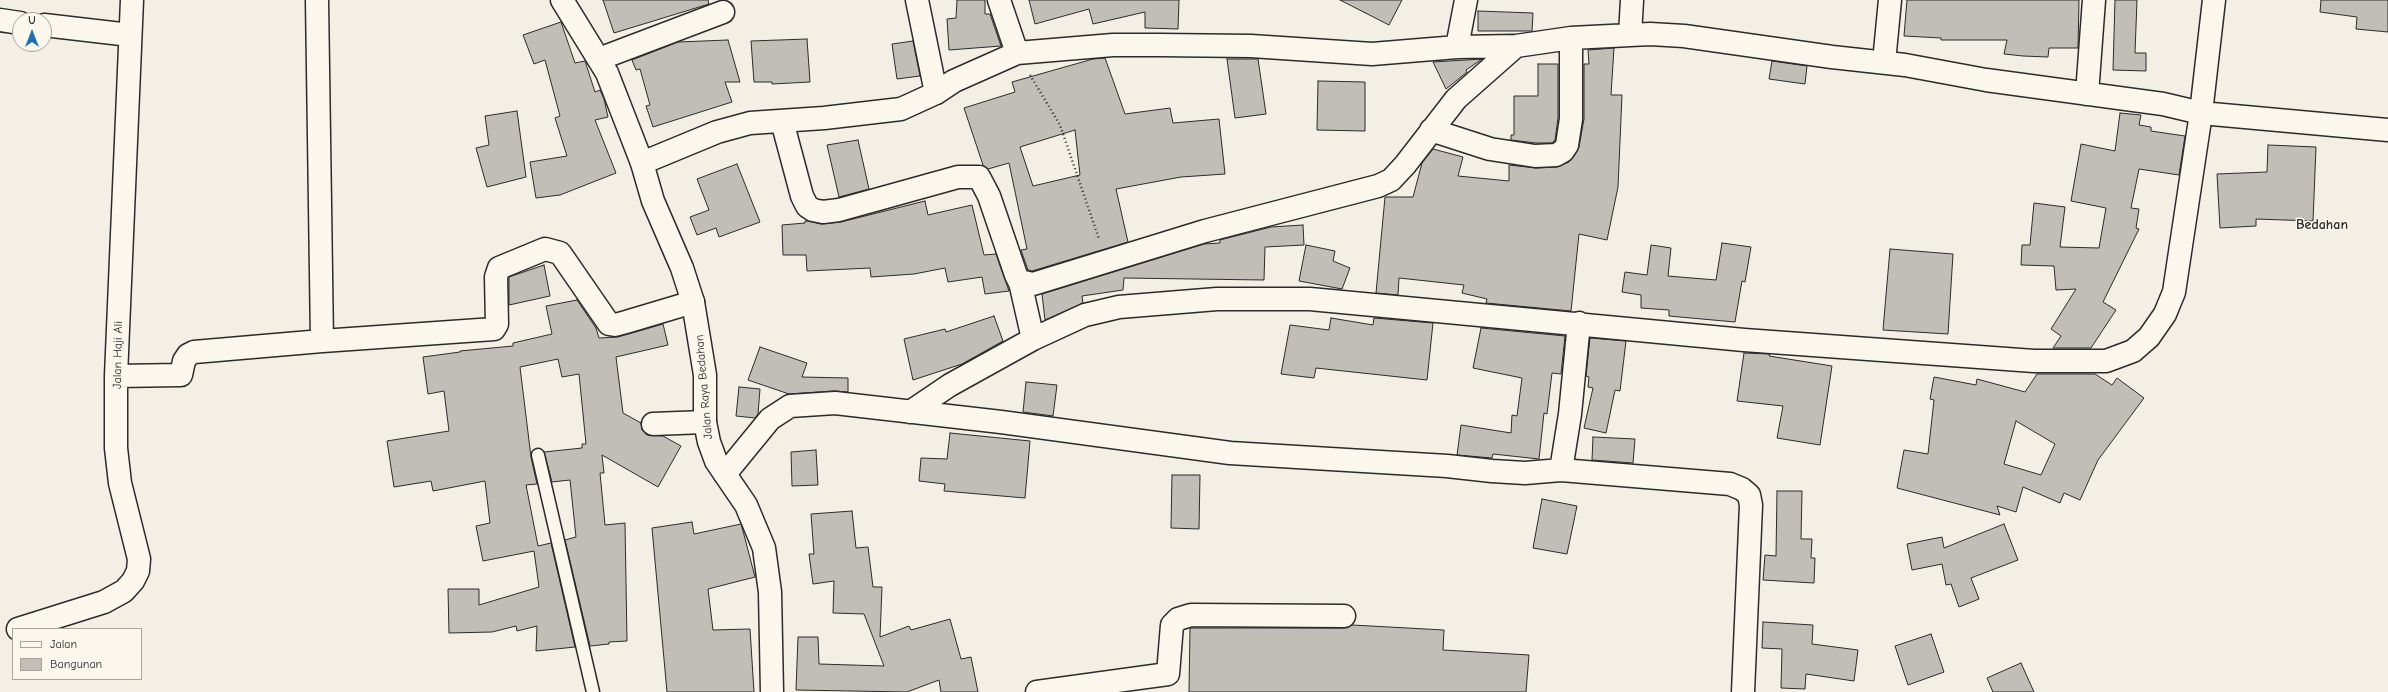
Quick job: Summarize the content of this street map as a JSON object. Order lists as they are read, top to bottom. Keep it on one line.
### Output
{"streets":{"street":["Jalan Haji Ali","Jalan Raya Bedahan"]},"districts":["Bedahan"],"legend":["Jalan","Bangunan"],"north":"top"}
